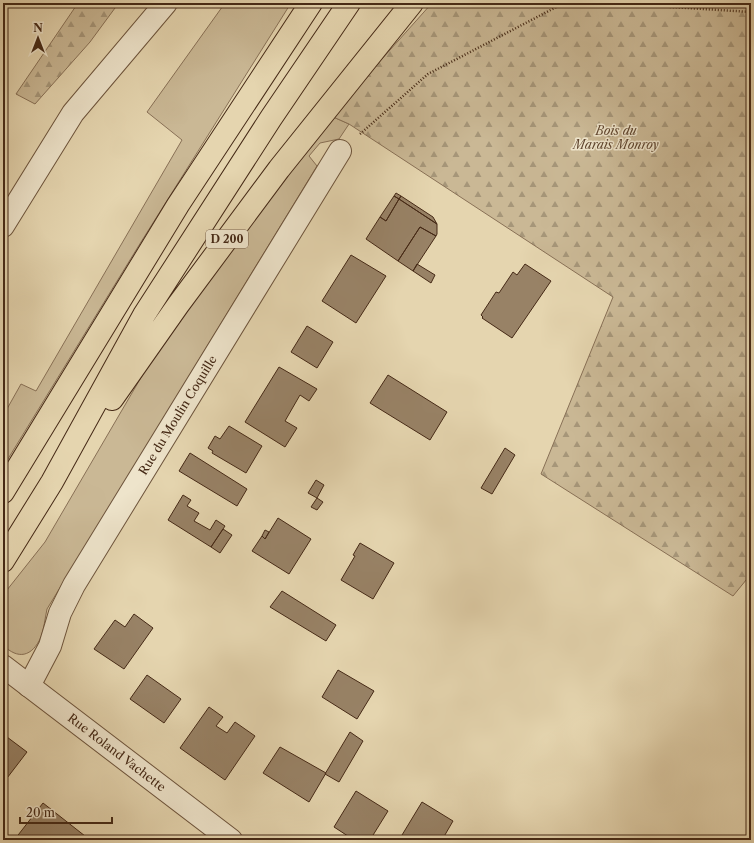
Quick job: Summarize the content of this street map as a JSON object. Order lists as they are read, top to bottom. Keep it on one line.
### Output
{"streets":{"main road":["D 200"],"street":["Rue du Moulin Coquille","Rue Roland Vachette"]},"crossings":[["Rue du Moulin Coquille","Rue Roland Vachette"]],"parks":["Bois du Marais Monroy"],"scale_bar":"20 m","north":"top"}
